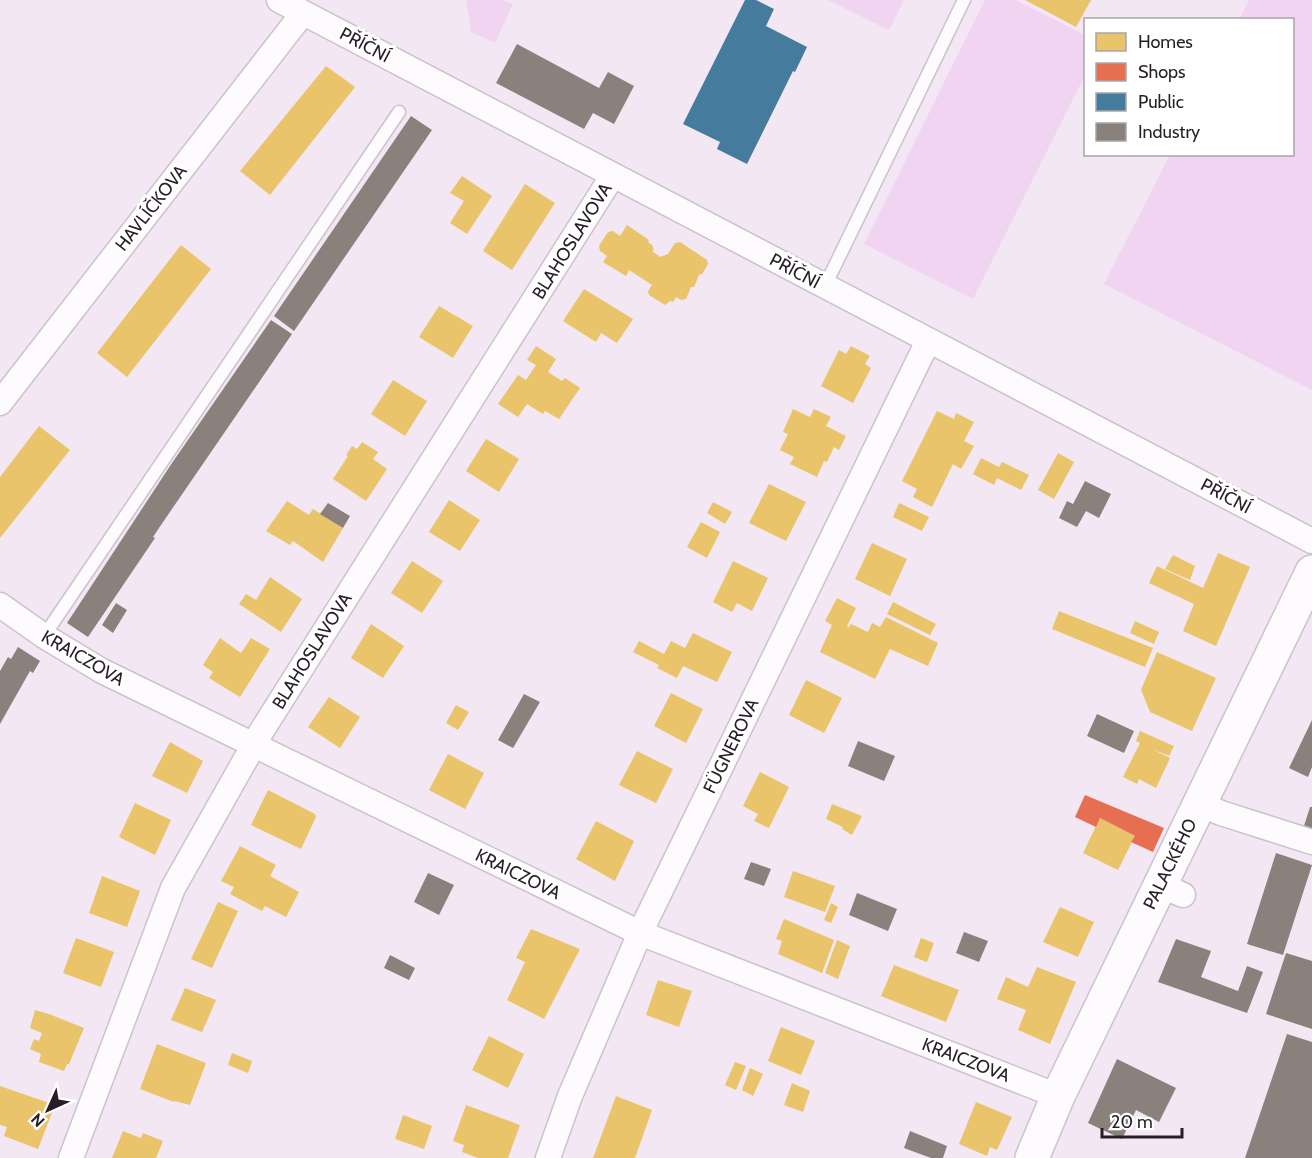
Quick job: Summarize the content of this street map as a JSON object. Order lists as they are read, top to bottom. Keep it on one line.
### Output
{"streets":{"street":["PŘÍČNÍ","HAVLÍČKOVA","BLAHOSLAVOVA","KRAICZOVA","FÜGNEROVA","PALACKÉHO"]},"crossings":[["PŘÍČNÍ","HAVLÍČKOVA"],["PŘÍČNÍ","BLAHOSLAVOVA"],["PŘÍČNÍ","FÜGNEROVA"],["BLAHOSLAVOVA","KRAICZOVA"],["KRAICZOVA","FÜGNEROVA"],["KRAICZOVA","PALACKÉHO"]],"legend":["Homes","Shops","Public","Industry"],"scale_bar":"20 m","north":"bottom left"}
